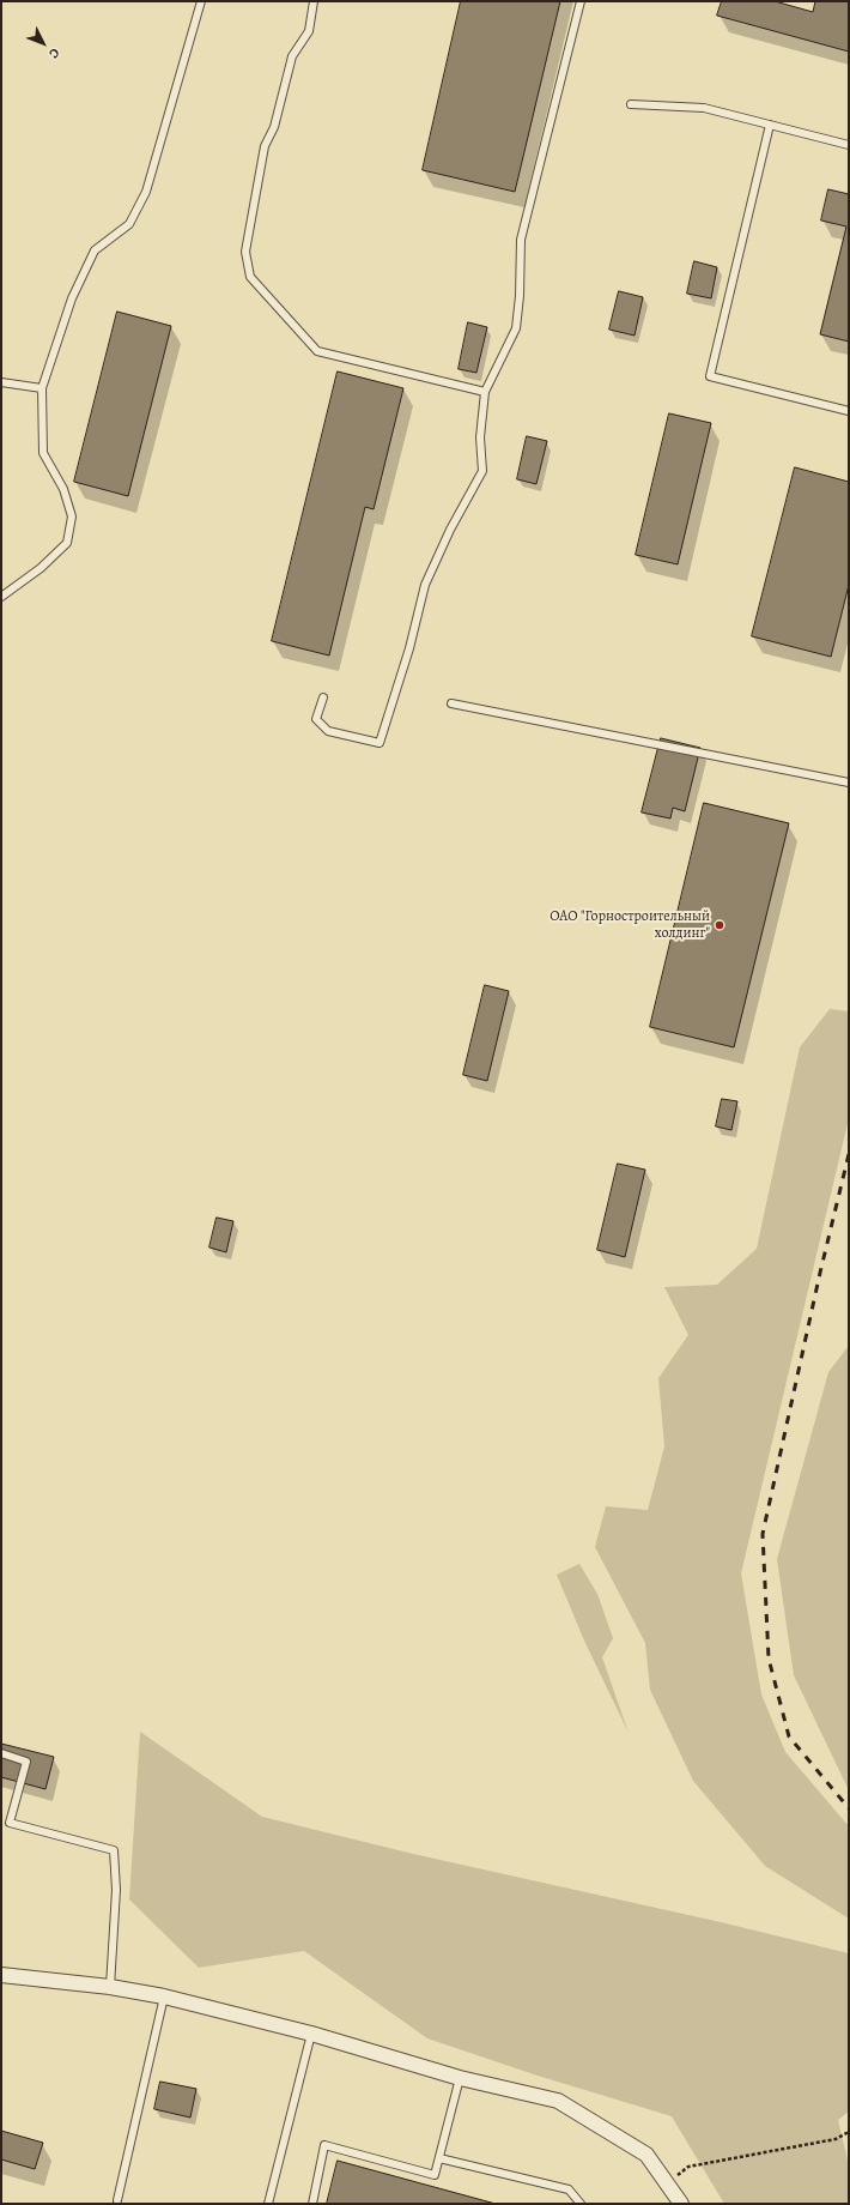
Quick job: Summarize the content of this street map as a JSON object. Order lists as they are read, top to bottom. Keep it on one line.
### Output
{"places":["ОАО \"Горностроительный холдинг\""],"north":"bottom right"}
